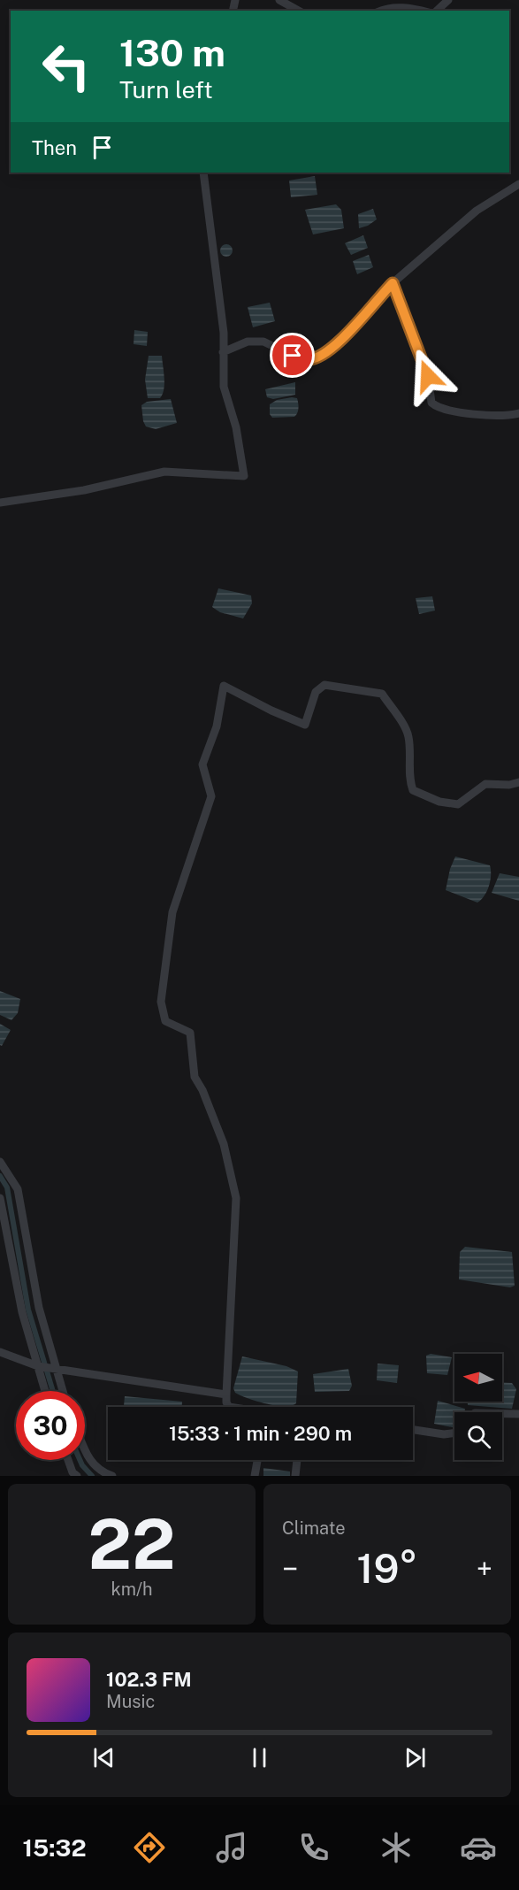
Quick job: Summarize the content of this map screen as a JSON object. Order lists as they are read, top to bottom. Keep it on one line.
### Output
{"north":"left","page":{"turn":["130 m","Turn left"],"then":"Then","limit":"30","trip":"15:33 · 1 min · 290 m","tile":[["22","km/h"],"Climate"],"heat":["−","19°","+"],"song":["102.3 FM","Music"],"tabs":"15:32"}}
